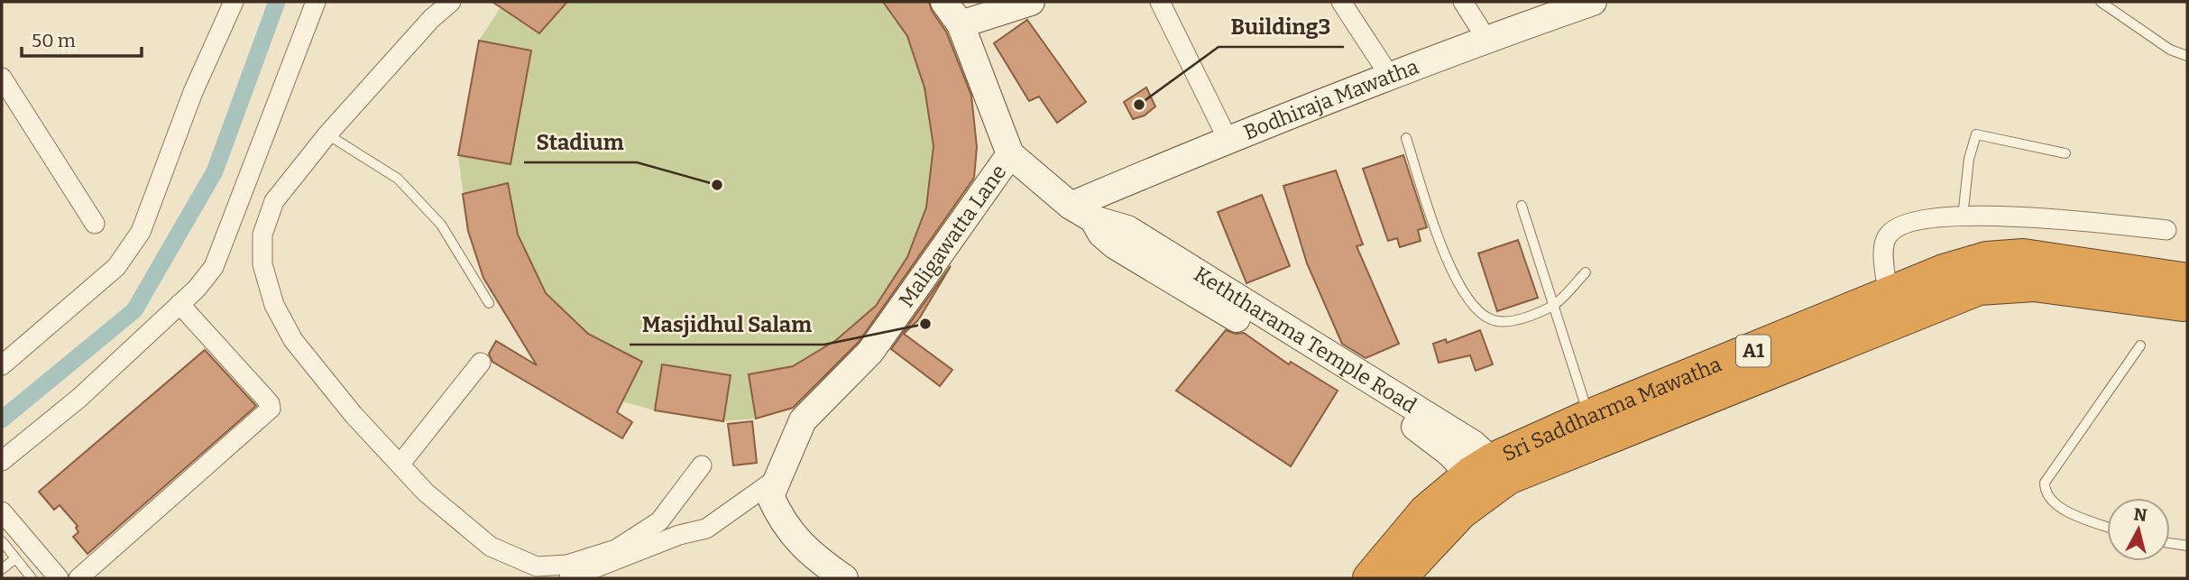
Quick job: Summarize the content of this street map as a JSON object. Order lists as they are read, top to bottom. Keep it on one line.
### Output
{"streets":{"highway":["A1","Sri Saddharma Mawatha"],"street":["Bodhiraja Mawatha","Maligawatta Lane","Keththarama Temple Road"]},"crossings":[["Bodhiraja Mawatha","Keththarama Temple Road"],["Maligawatta Lane","Keththarama Temple Road"],["Keththarama Temple Road","Sri Saddharma Mawatha"]],"places":["Building3","Stadium","Masjidhul Salam"],"scale_bar":"50 m","north":"top"}
